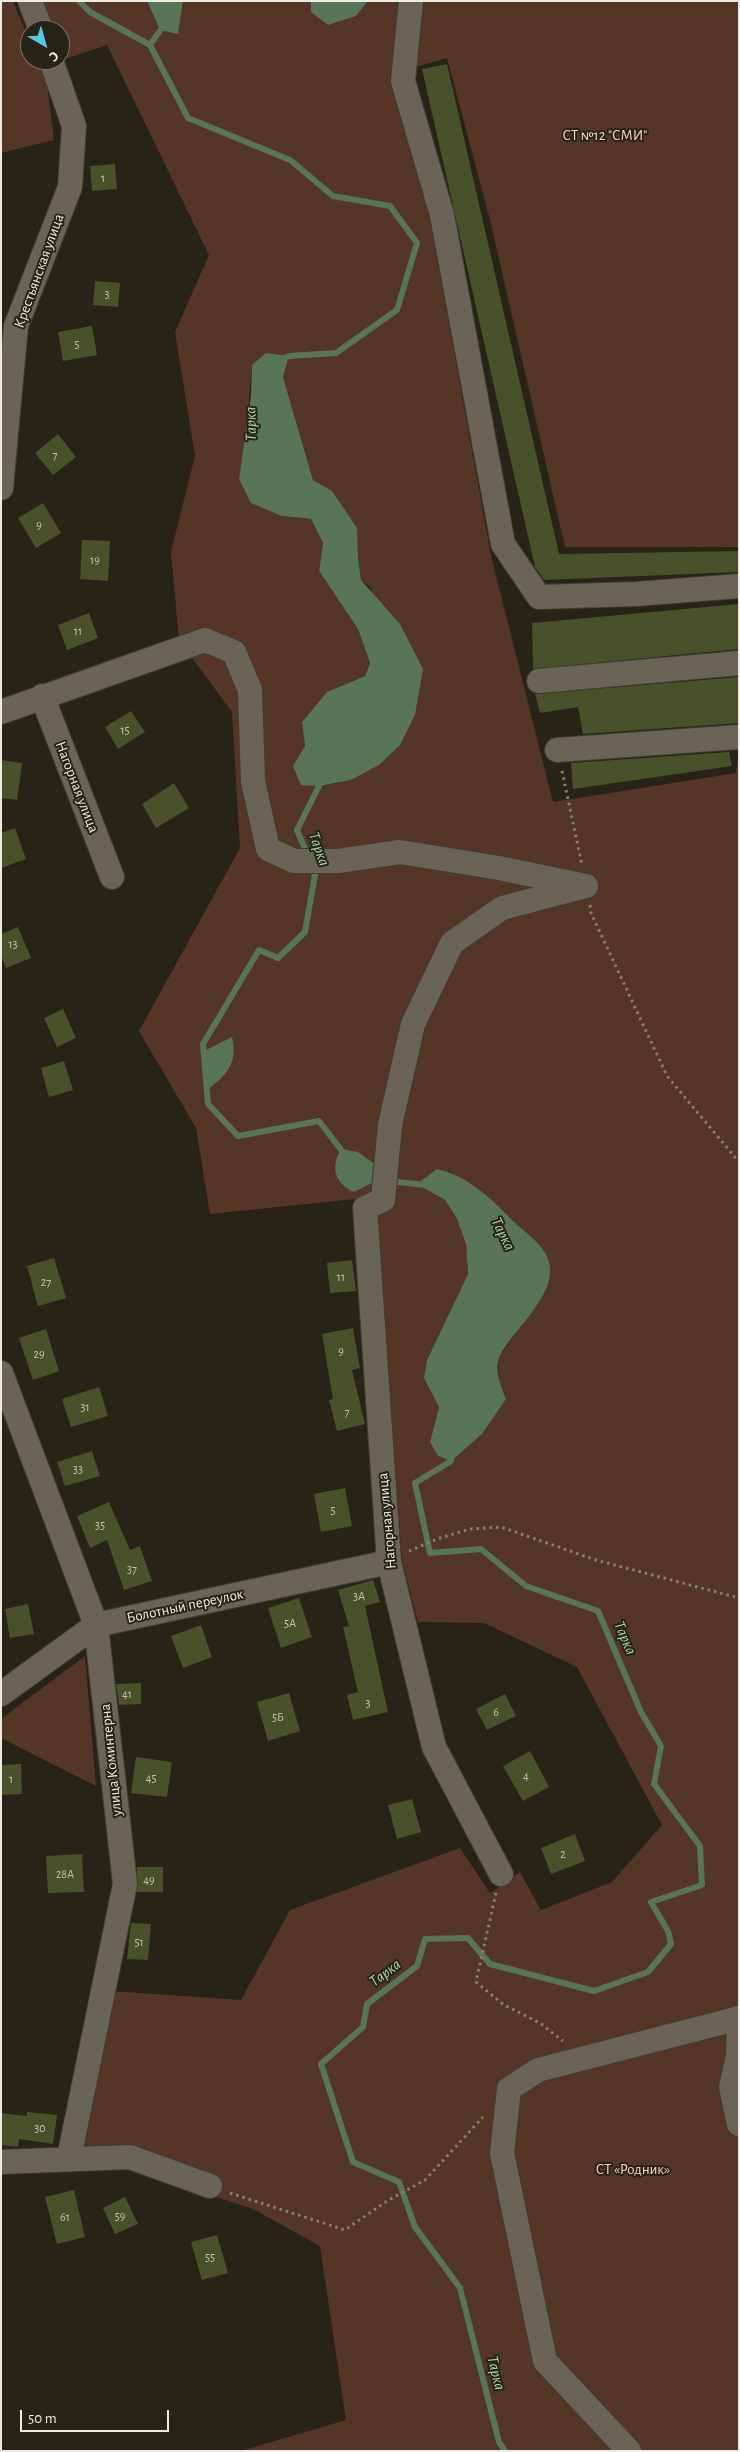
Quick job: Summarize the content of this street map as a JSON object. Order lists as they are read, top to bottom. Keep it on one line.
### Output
{"streets":{"street":["Крестьянская улица","Нагорная улица","Болотный переулок","улица Коминтерна"]},"crossings":[["Нагорная улица","Болотный переулок"],["Болотный переулок","улица Коминтерна"]],"water":["Тарка"],"parks":["СТ №12 \"СМИ\"","СТ «Родник»"],"house_numbers":["1","3","5","7","9","19","11","15","13","11","27","9","29","31","7","33","5","35","37","3А","5А","41","3","6","5Б","4","45","1","2","28А","49","51","30","59","61","55"],"scale_bar":"50 m","north":"bottom right"}
